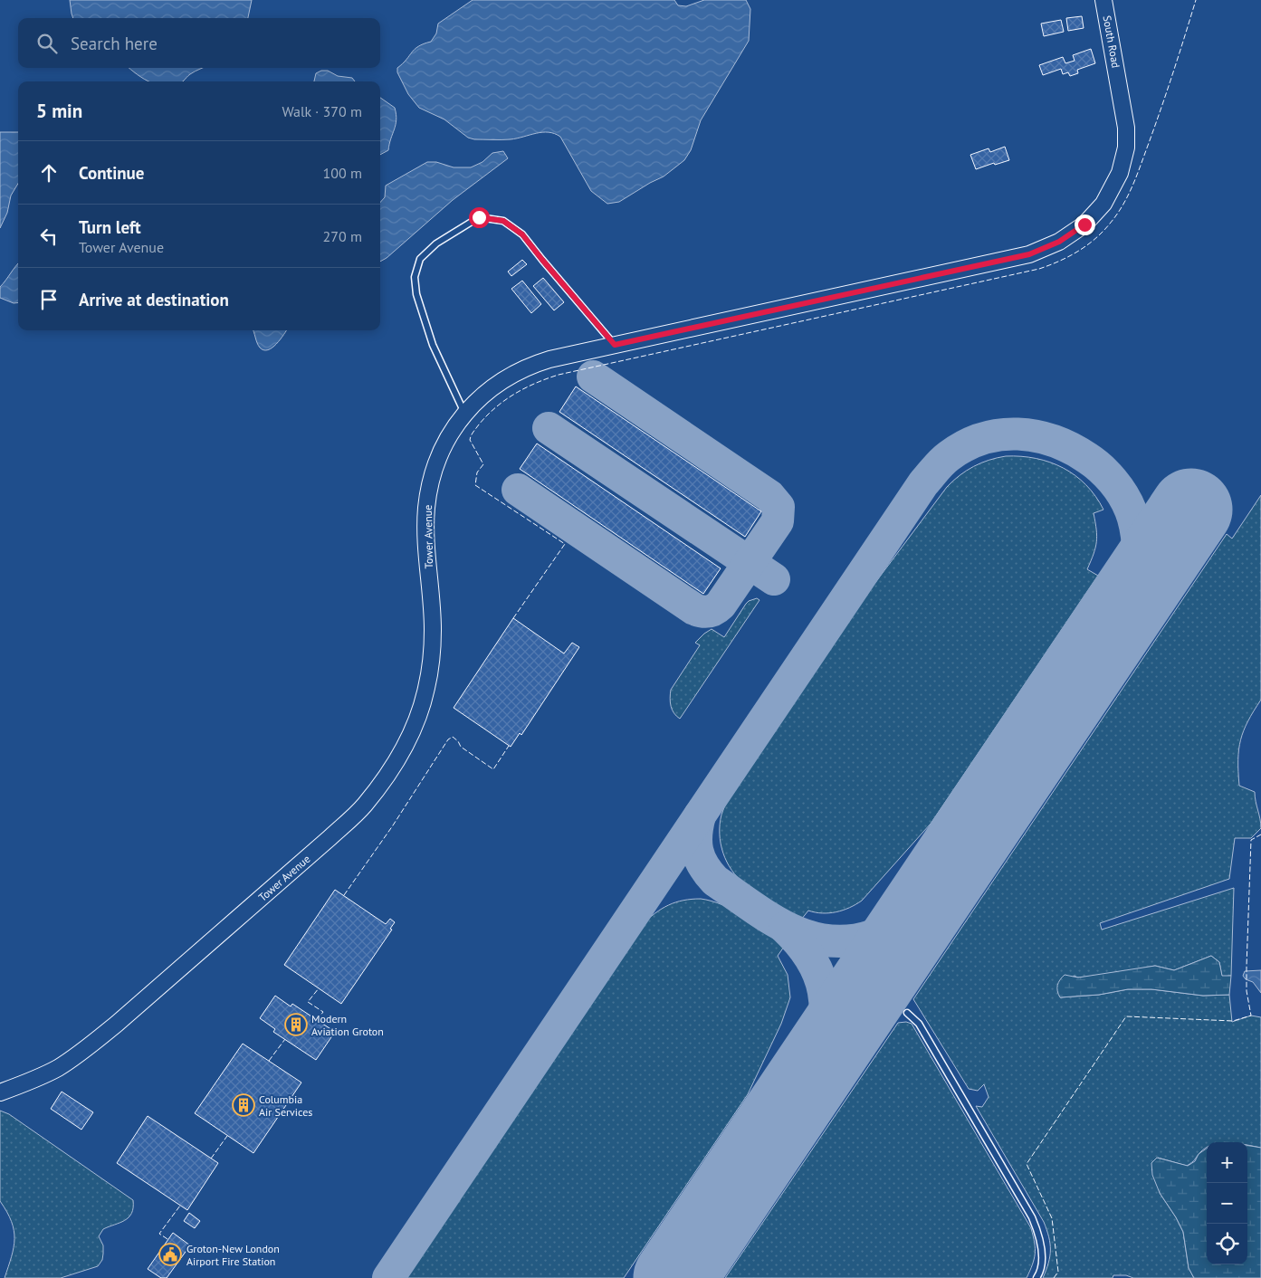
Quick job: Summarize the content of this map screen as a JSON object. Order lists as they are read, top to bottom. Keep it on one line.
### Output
{"streets":{"main road":["South Road","Tower Avenue"]},"crossings":[["South Road","Tower Avenue"]],"places":{"building":["Modern Aviation Groton","Columbia Air Services"],"public building":["Groton-New London Airport Fire Station"]},"page":{"search":"Search here","heading":["5 min","Walk · 370 m"],"list":[["Continue","100 m"],["Turn left","Tower Avenue","270 m"],"Arrive at destination"],"map_buttons":["+","−"]}}
